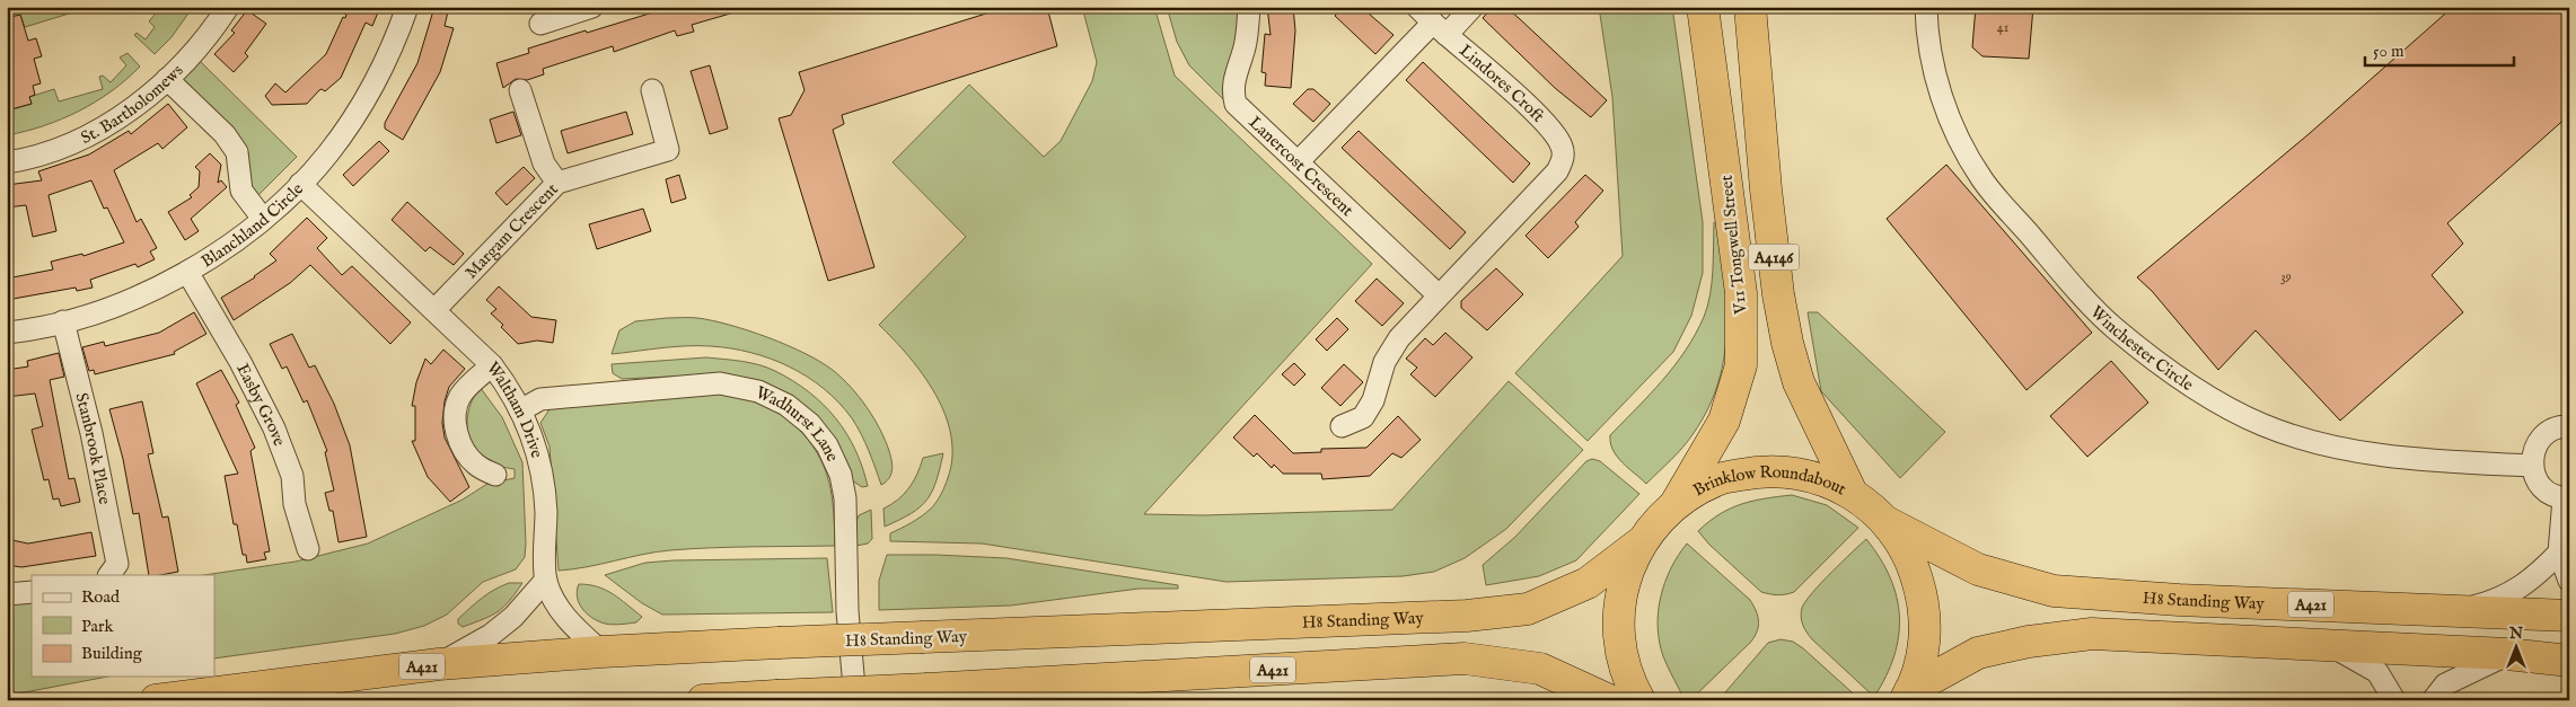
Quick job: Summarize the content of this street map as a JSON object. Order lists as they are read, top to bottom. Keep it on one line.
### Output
{"streets":{"highway":["V11 Tongwell Street","A4146","Brinklow Roundabout","H8 Standing Way","A421"],"street":["Lindores Croft","St. Bartholomews","Lanercost Crescent","Blanchland Circle","Margam Crescent","Winchester Circle","Easby Grove","Waltham Drive","Wadhurst Lane","Stanbrook Place"]},"crossings":[["Lindores Croft","Lanercost Crescent"],["Blanchland Circle","Easby Grove"],["Blanchland Circle","Waltham Drive"],["Blanchland Circle","Stanbrook Place"],["Margam Crescent","Waltham Drive"],["V11 Tongwell Street","Brinklow Roundabout"],["A4146","Brinklow Roundabout"],["Waltham Drive","Wadhurst Lane"],["Brinklow Roundabout","H8 Standing Way"]],"house_numbers":["41","39"],"legend":["Road","Park","Building"],"scale_bar":"50 m","north":"top"}
